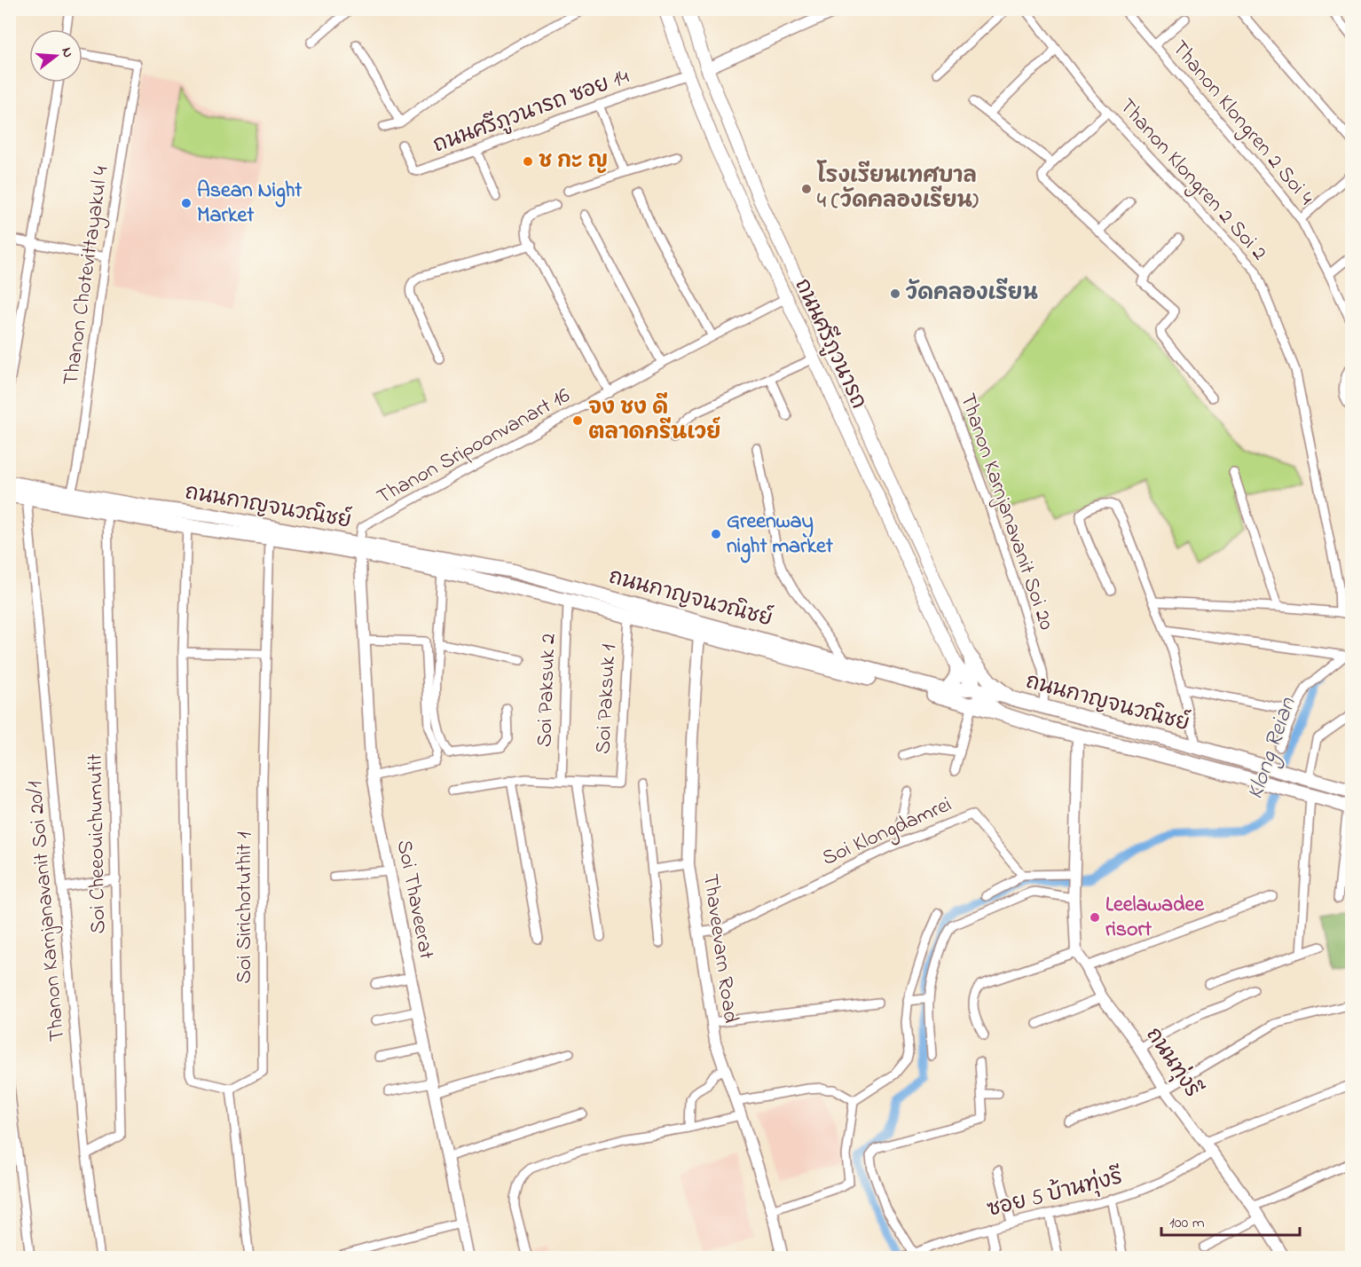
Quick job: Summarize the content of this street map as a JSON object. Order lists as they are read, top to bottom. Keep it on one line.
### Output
{"streets":{"main road":["ถนนศรีภูวนารถ","ถนนกาญจนวณิชย์"],"street":["ถนนศรีภูวนารถ ซอย 14","Thanon Klongren 2 Soi 4","Thanon Klongren 2 Soi 2","Thanon Chotevittayakul 4","Thanon Sripoonvanart 16","Thanon Karnjanavanit Soi 20","Soi Paksuk 2","Soi Paksuk 1","Soi Klongdamrei","Soi Cheeouichumutit","Soi Thaveerat","Soi Sirichotuthit 1","Thanon Karnjanavanit Soi 20/1","Thaveevarn Road","ถนนทุ่งรี","ซอย 5 บ้านทุ่งรี"]},"crossings":[["ถนนศรีภูวนารถ ซอย 14","ถนนศรีภูวนารถ"],["Thanon Chotevittayakul 4","ถนนกาญจนวณิชย์"],["ถนนศรีภูวนารถ","Thanon Sripoonvanart 16"],["ถนนศรีภูวนารถ","ถนนกาญจนวณิชย์"],["ถนนศรีภูวนารถ","Soi Klongdamrei"],["Thanon Sripoonvanart 16","ถนนกาญจนวณิชย์"],["Thanon Sripoonvanart 16","Soi Thaveerat"],["ถนนกาญจนวณิชย์","Thanon Karnjanavanit Soi 20"],["ถนนกาญจนวณิชย์","Soi Paksuk 2"],["ถนนกาญจนวณิชย์","Soi Paksuk 1"],["ถนนกาญจนวณิชย์","Soi Klongdamrei"],["ถนนกาญจนวณิชย์","Soi Cheeouichumutit"],["ถนนกาญจนวณิชย์","Soi Thaveerat"],["ถนนกาญจนวณิชย์","Soi Sirichotuthit 1"],["ถนนกาญจนวณิชย์","Thanon Karnjanavanit Soi 20/1"],["ถนนกาญจนวณิชย์","Thaveevarn Road"],["Soi Klongdamrei","Thaveevarn Road"],["Soi Cheeouichumutit","Thanon Karnjanavanit Soi 20/1"],["ถนนทุ่งรี","ซอย 5 บ้านทุ่งรี"]],"water":["Klong Reian"],"places":["ช กะ ญ","โรงเรียนเทศบาล 4 (วัดคลองเรียน)","Asean Night Market","วัดคลองเรียน","จง ชง ดี ตลาดกรีนเวย์","Greenway night market","Leelawadee risort"],"scale_bar":"100 m","north":"right"}
